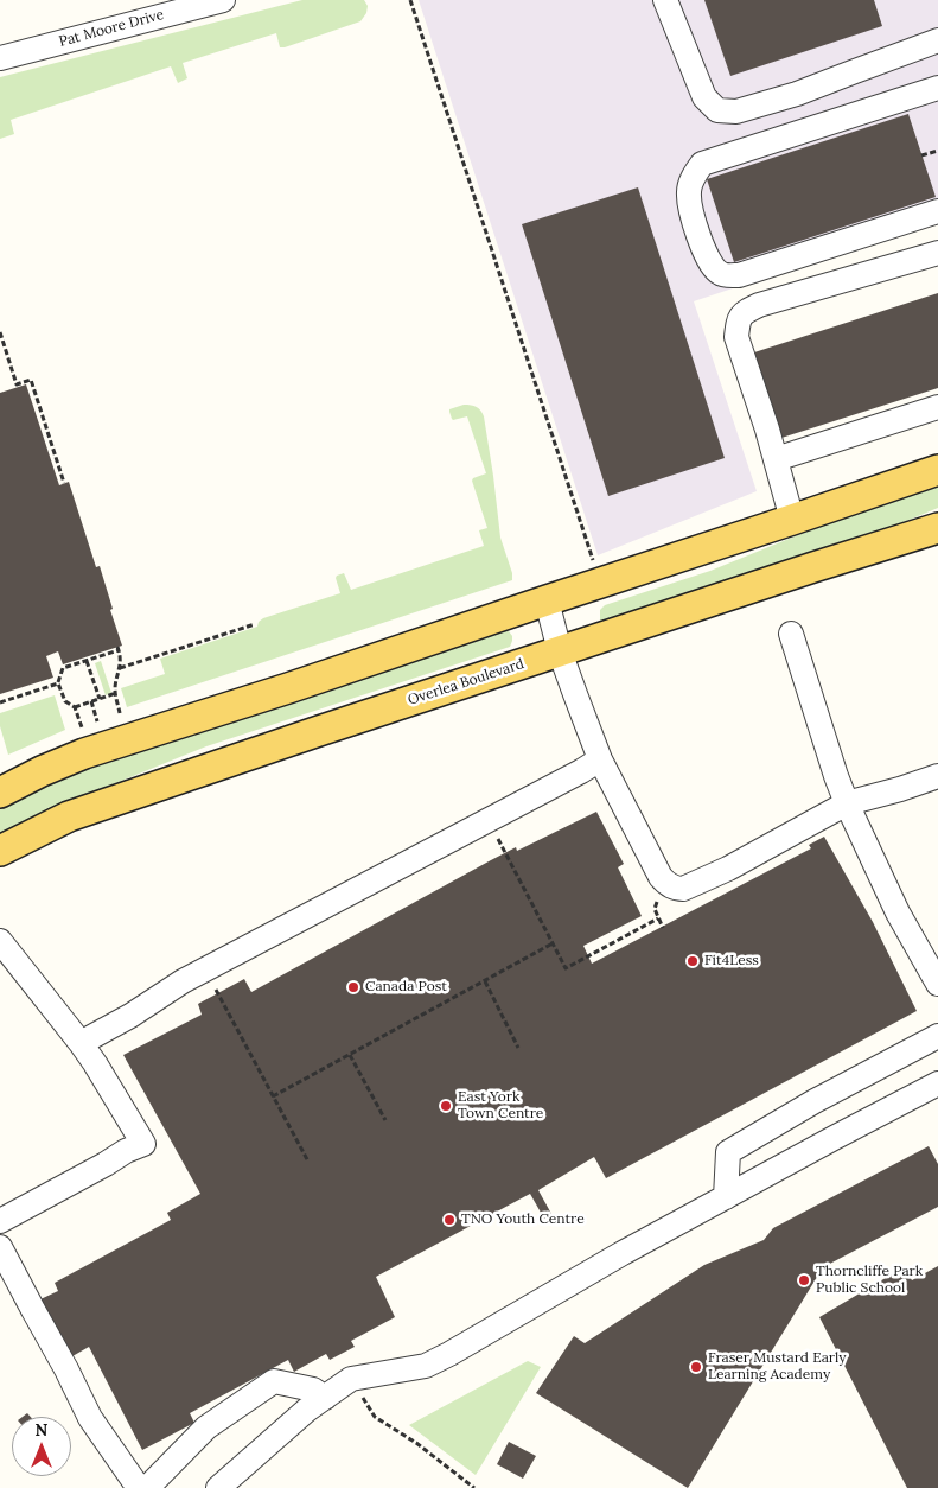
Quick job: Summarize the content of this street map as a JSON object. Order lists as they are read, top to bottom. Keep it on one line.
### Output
{"streets":{"main road":["Overlea Boulevard"],"street":["Pat Moore Drive"]},"places":["Fit4Less","Canada Post","East York Town Centre","TNO Youth Centre","Thorncliffe Park Public School","Fraser Mustard Early Learning Academy"],"north":"top"}
